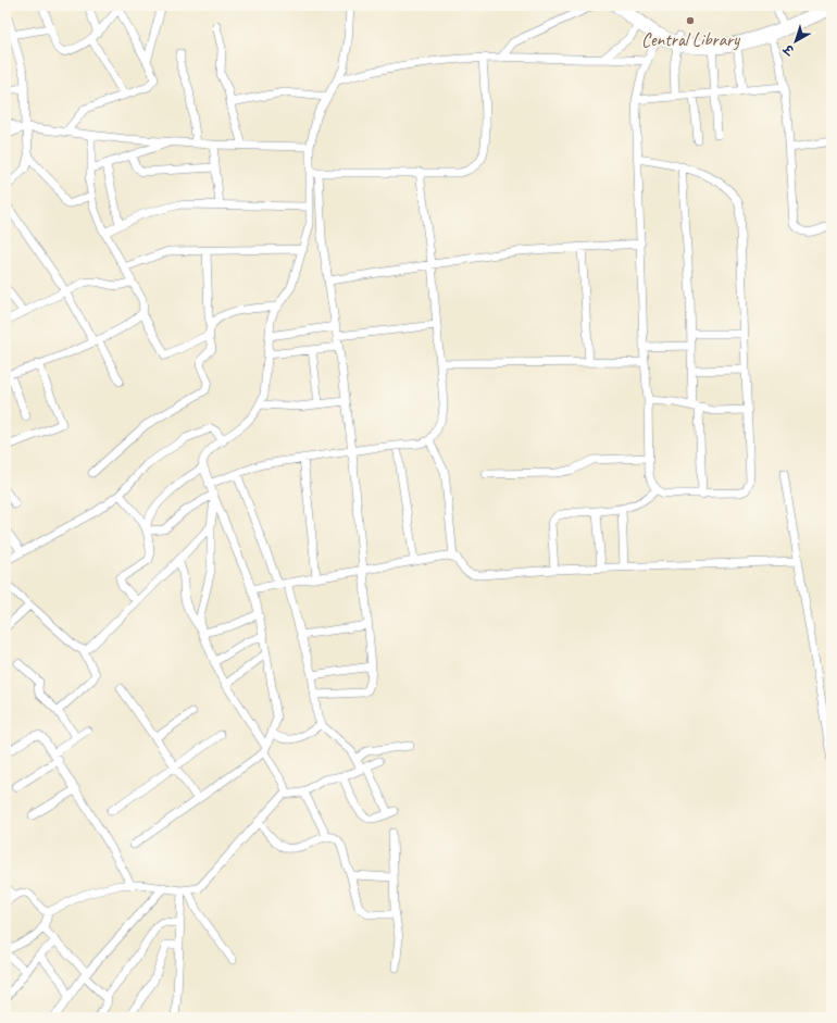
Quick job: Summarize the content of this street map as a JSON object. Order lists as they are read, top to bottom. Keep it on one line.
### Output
{"places":["Central Library"],"north":"bottom left"}
